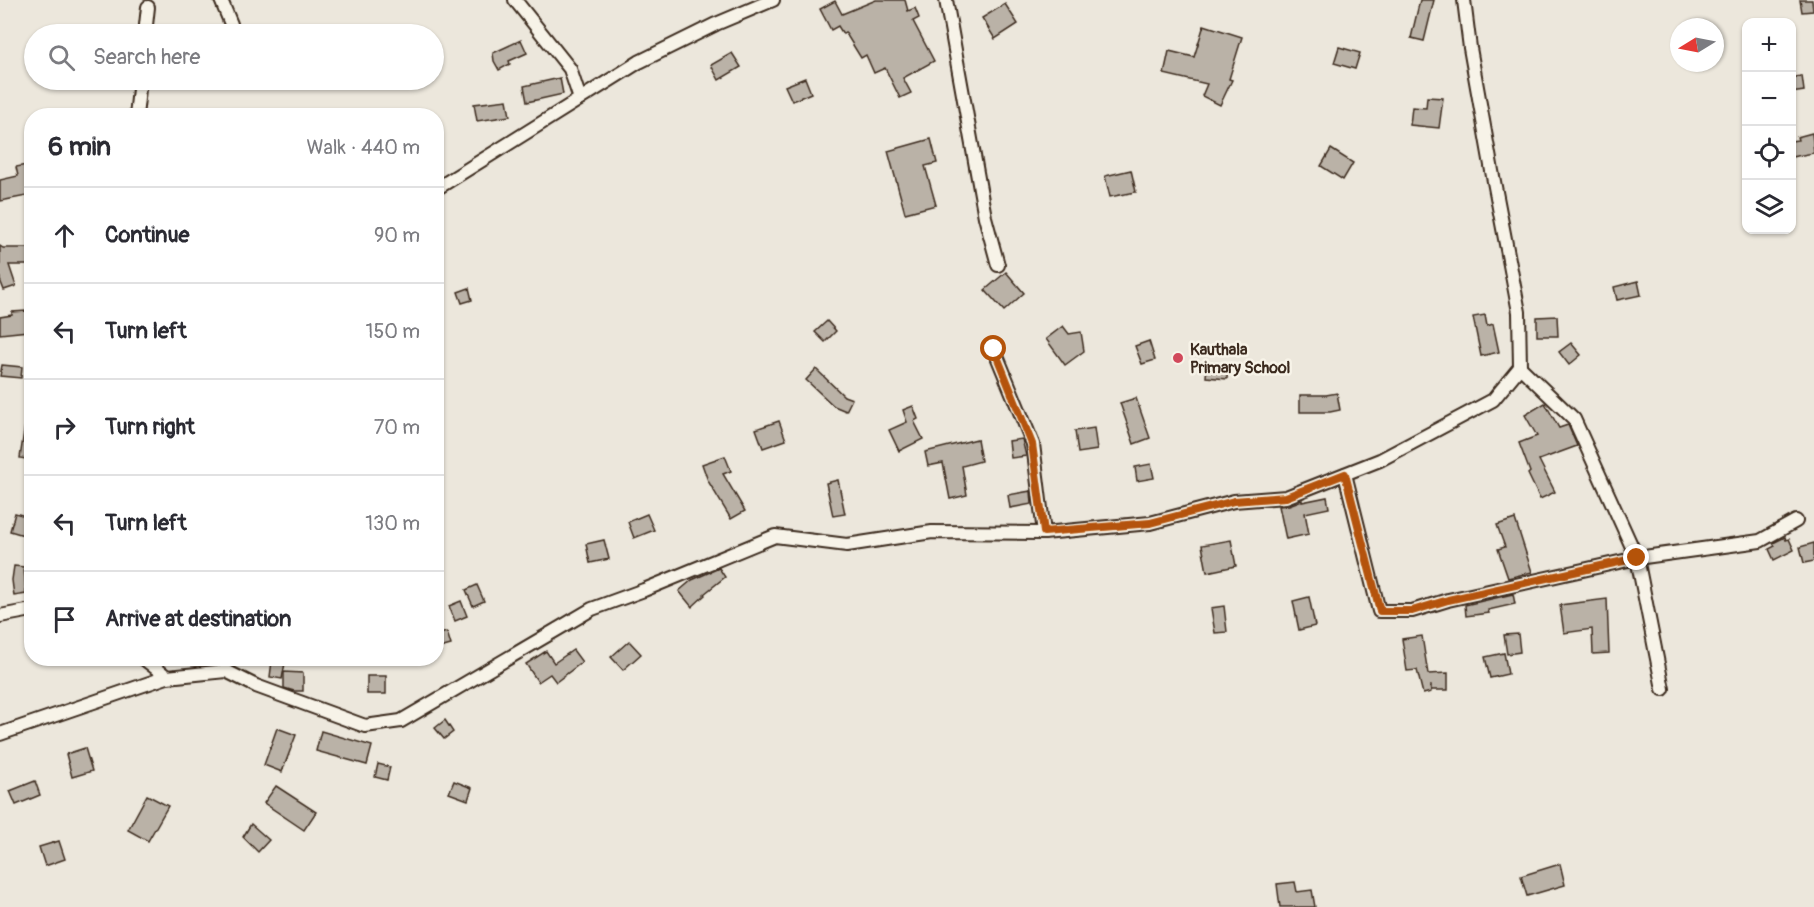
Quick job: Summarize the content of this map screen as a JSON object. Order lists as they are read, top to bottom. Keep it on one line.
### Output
{"places":["Kauthala Primary School"],"north":"left","page":{"map_buttons":["+","−"],"search":"Search here","heading":["6 min","Walk · 440 m"],"list":[["Continue","90 m"],["Turn left","150 m"],["Turn right","70 m"],["Turn left","130 m"],"Arrive at destination"]}}
